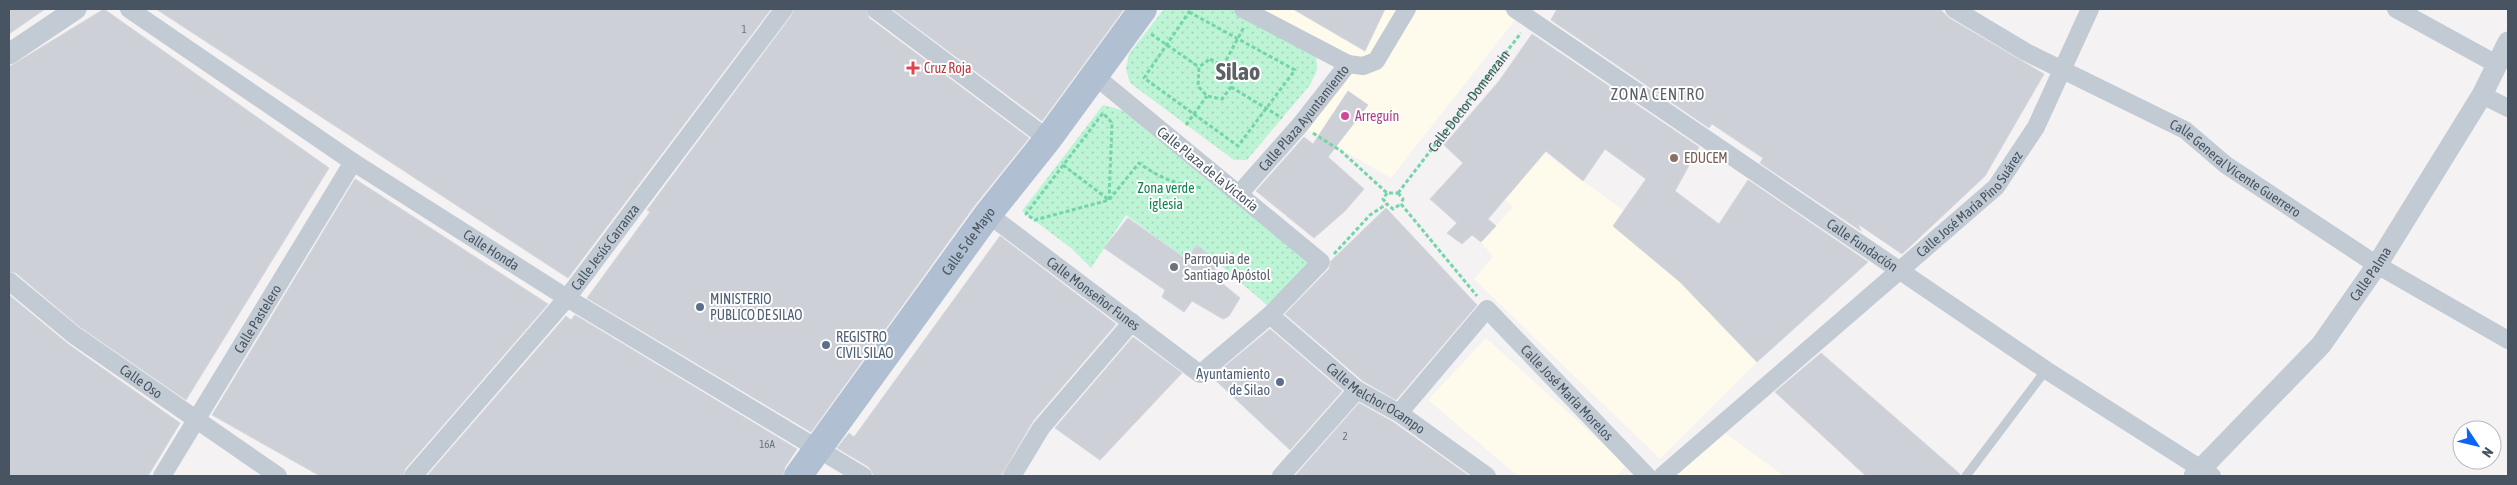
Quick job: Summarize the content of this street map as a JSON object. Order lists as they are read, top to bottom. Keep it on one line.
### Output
{"streets":{"main road":["Calle 5 de Mayo"],"street":["Calle Plaza Ayuntamiento","Calle Plaza de la Victoria","Calle General Vicente Guerrero","Calle José María Pino Suárez","Calle Fundación","Calle Jesús Carranza","Calle Honda","Calle Palma","Calle Monseñor Funes","Calle Pastelero","Calle Oso","Calle José María Morelos","Calle Melchor Ocampo"],"path":["Calle Doctor Domenzain"]},"crossings":[["Calle Doctor Domenzain","Calle Fundación"],["Calle Plaza Ayuntamiento","Calle Plaza de la Victoria"],["Calle Plaza de la Victoria","Calle 5 de Mayo"],["Calle General Vicente Guerrero","Calle José María Pino Suárez"],["Calle General Vicente Guerrero","Calle Palma"],["Calle José María Pino Suárez","Calle Fundación"],["Calle 5 de Mayo","Calle Honda"],["Calle 5 de Mayo","Calle Monseñor Funes"],["Calle Fundación","Calle Palma"],["Calle Jesús Carranza","Calle Honda"],["Calle Honda","Calle Pastelero"],["Calle Monseñor Funes","Calle Melchor Ocampo"],["Calle Pastelero","Calle Oso"]],"districts":["Silao","ZONA CENTRO"],"parks":["Zona verde iglesia"],"places":{"health":["Cruz Roja"],"other":["Arreguín","EDUCEM","Parroquia de Santiago Apóstol","MINISTERIO PUBLICO DE SILAO","REGISTRO CIVIL SILAO","Ayuntamiento de Silao"]},"house_numbers":["1","2","16A"],"north":"bottom right"}
